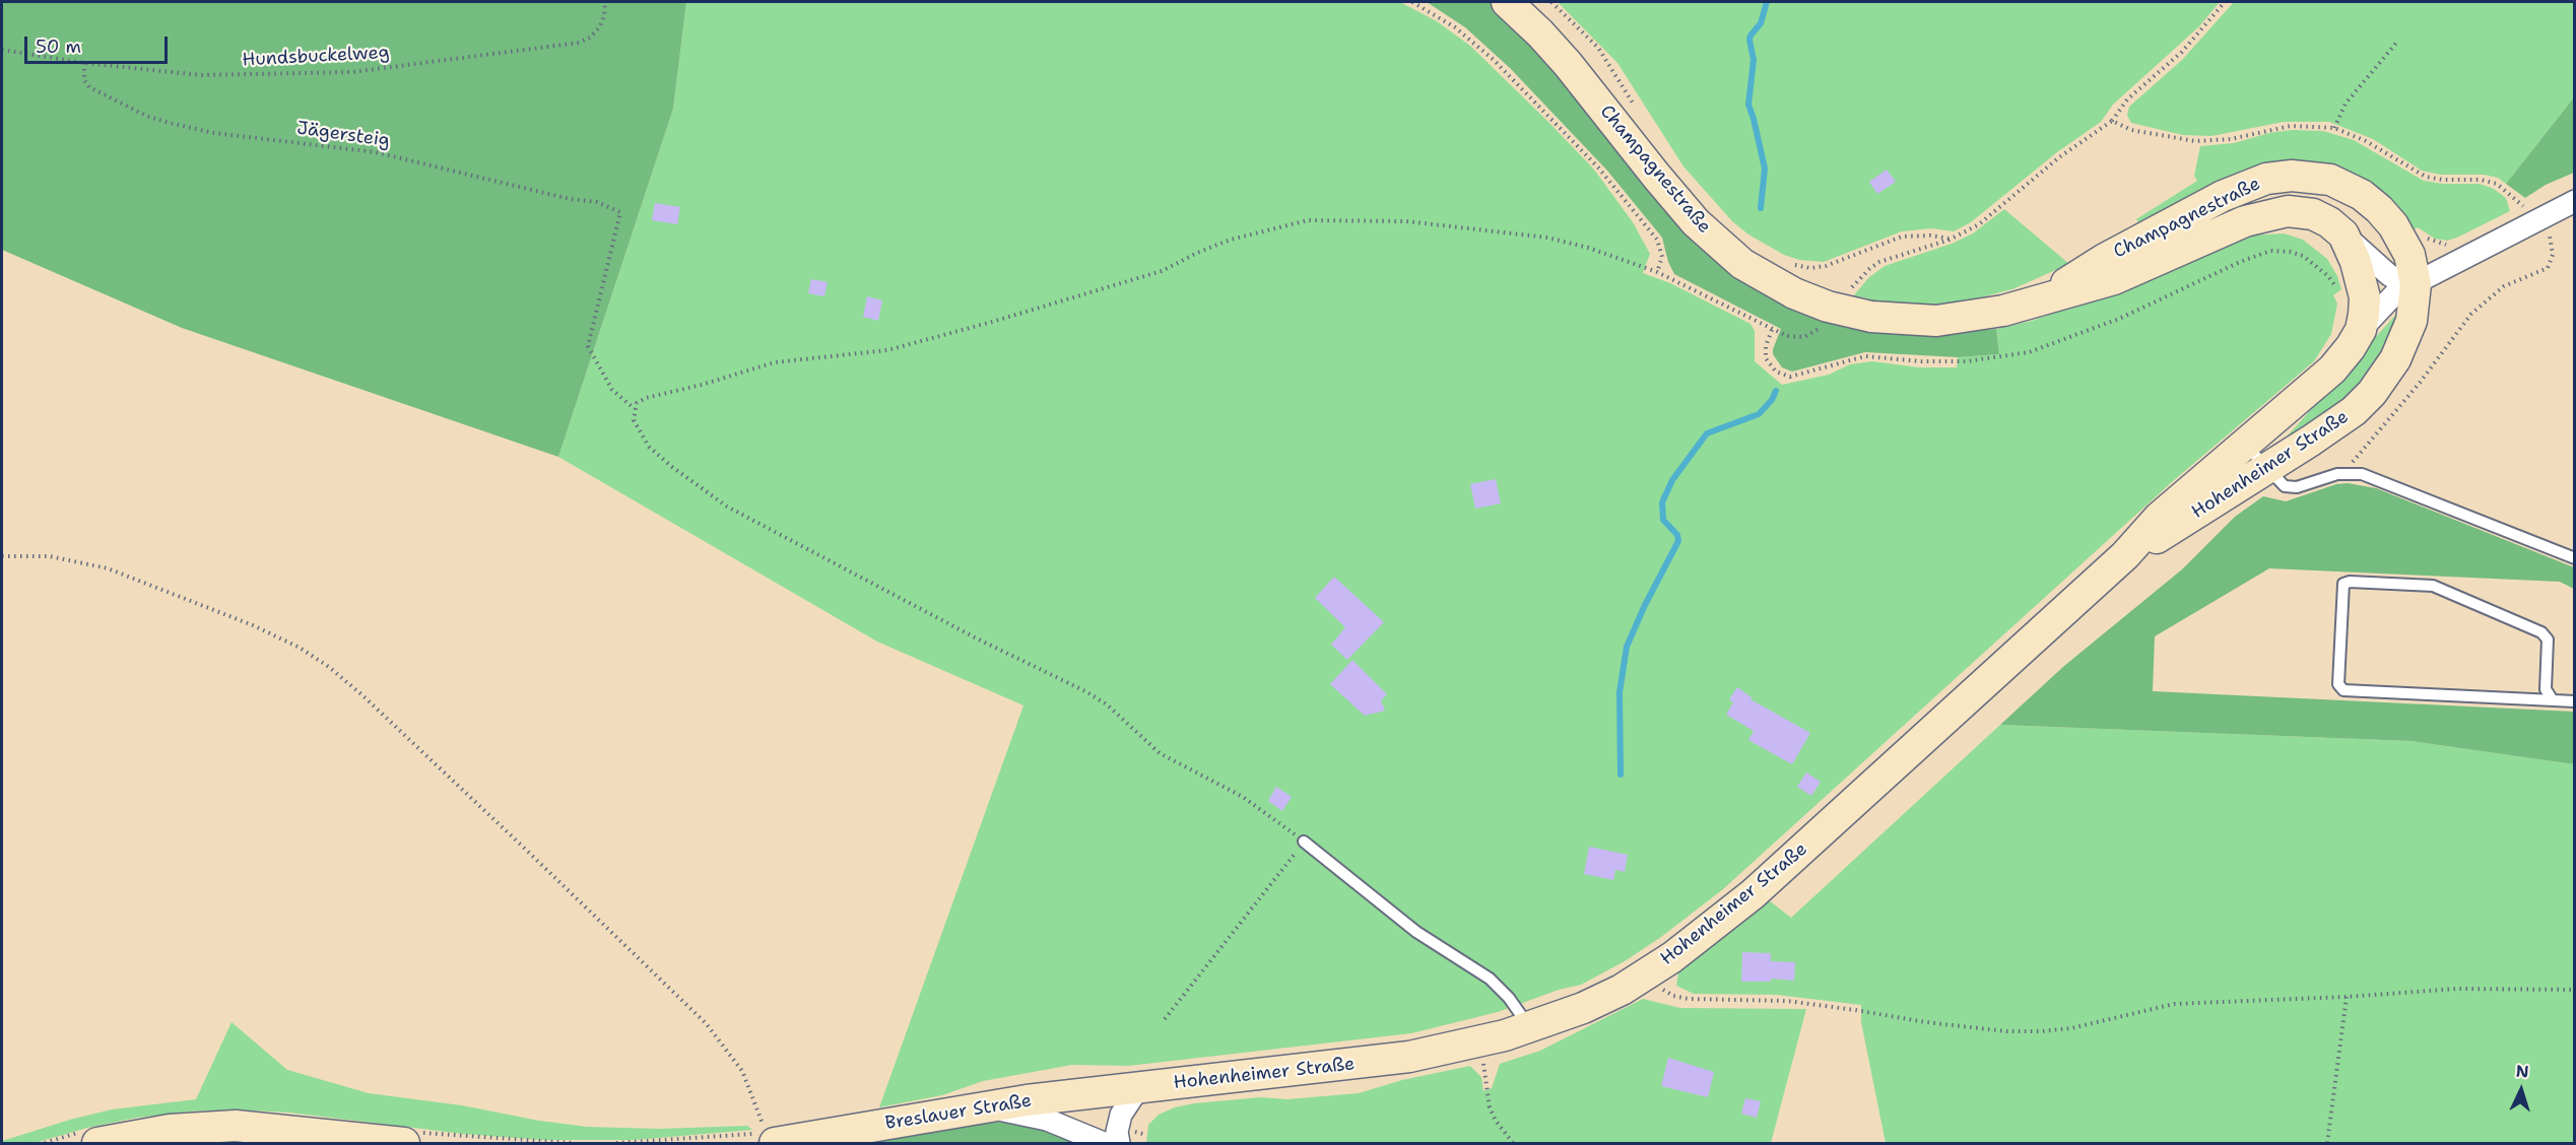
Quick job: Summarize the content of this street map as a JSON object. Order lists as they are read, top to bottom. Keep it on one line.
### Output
{"streets":{"main road":["Champagnestraße","Hohenheimer Straße","Breslauer Straße"],"path":["Hundsbuckelweg","Jägersteig"]},"crossings":[["Hundsbuckelweg","Jägersteig"],["Champagnestraße","Hohenheimer Straße"],["Hohenheimer Straße","Breslauer Straße"]],"scale_bar":"50 m","north":"top"}
